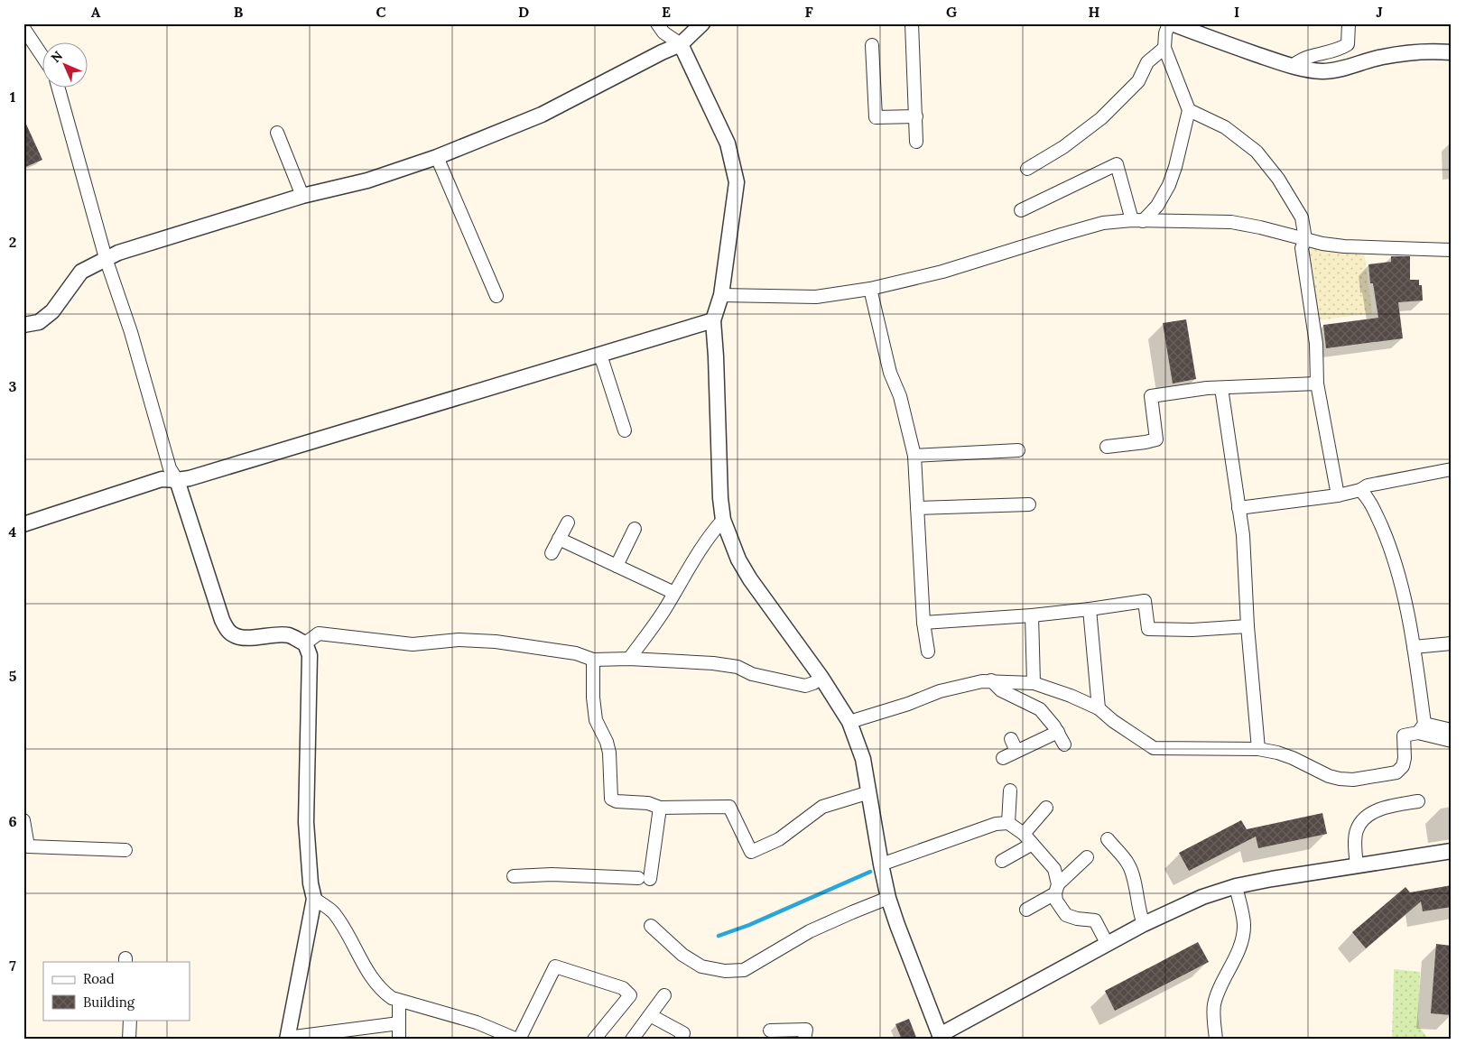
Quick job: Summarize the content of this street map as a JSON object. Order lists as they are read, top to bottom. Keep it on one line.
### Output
{"legend":["Road","Building"],"north":"top left","grid":{"columns":["A","B","C","D","E","F","G","H","I","J"],"rows":["1","2","3","4","5","6","7"]}}
